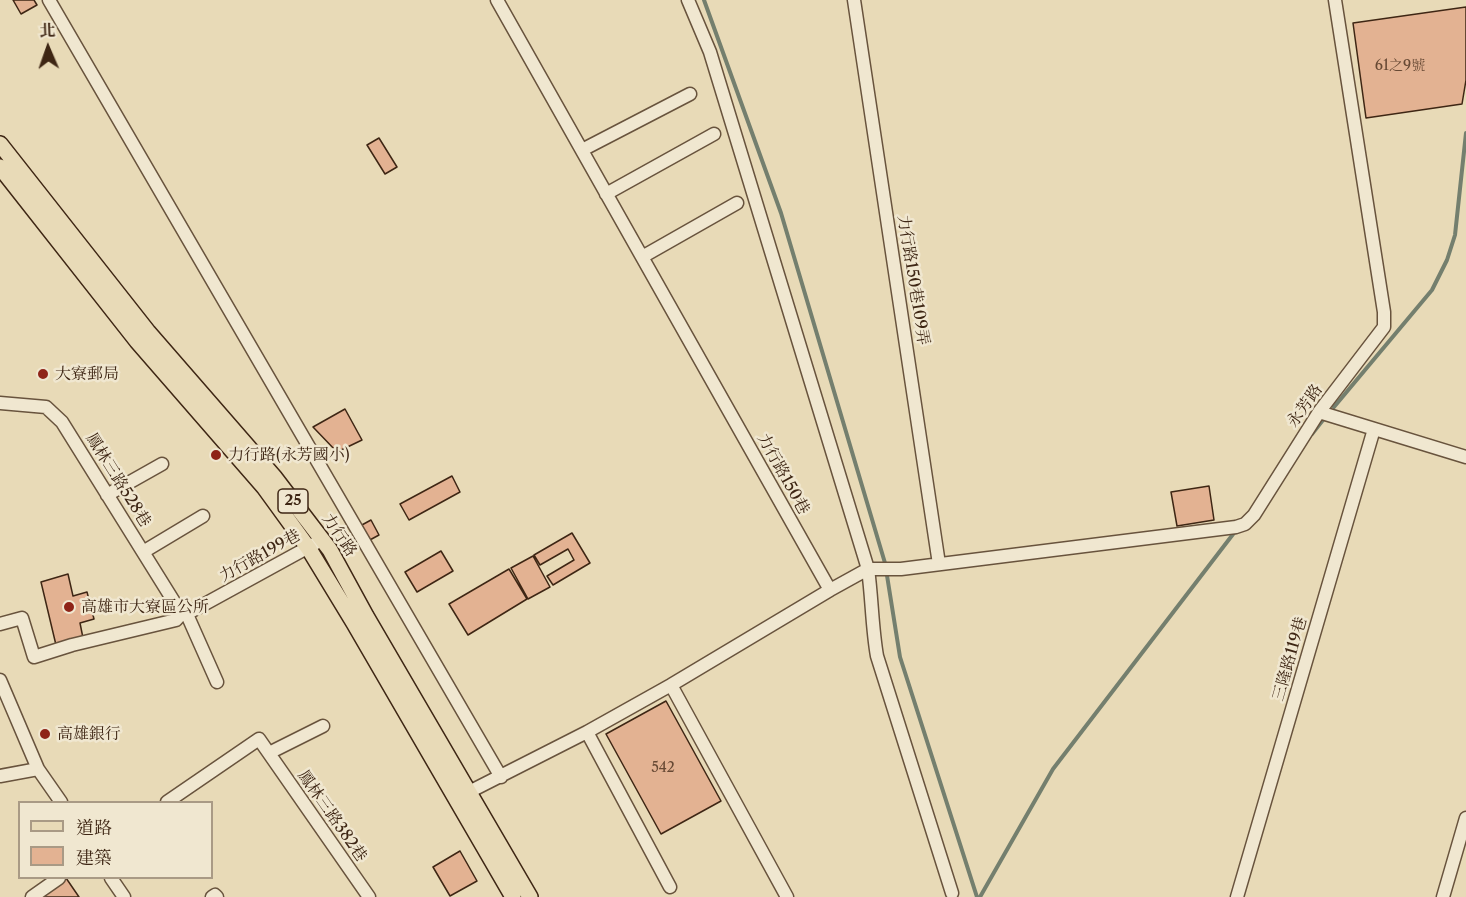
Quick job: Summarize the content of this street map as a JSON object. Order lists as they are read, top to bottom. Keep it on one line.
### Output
{"streets":{"main road":["25","力行路"],"street":["力行路150巷109弄","永芳路","力行路150巷","鳳林三路528巷","力行路199巷","三隆路119巷","鳳林三路382巷"]},"crossings":[["力行路150巷109弄","永芳路"],["鳳林三路528巷","力行路199巷"],["力行路","力行路199巷"]],"places":["大寮郵局","力行路(永芳國小)","高雄市大寮區公所","高雄銀行"],"house_numbers":["61之9號","542"],"legend":["道路","建築"],"north":"top"}
